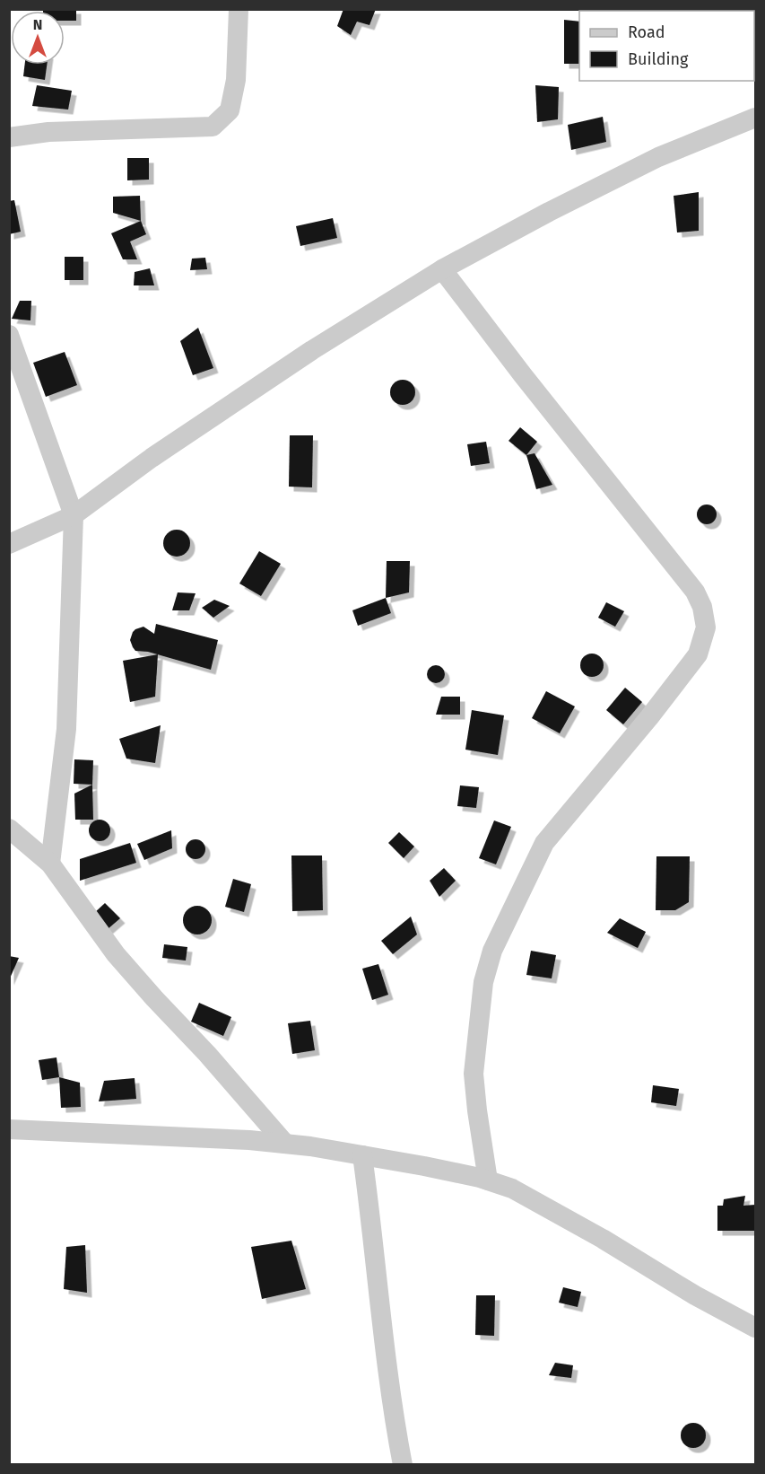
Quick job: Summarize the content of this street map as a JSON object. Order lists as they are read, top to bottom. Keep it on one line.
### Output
{"legend":["Road","Building"],"north":"top"}
